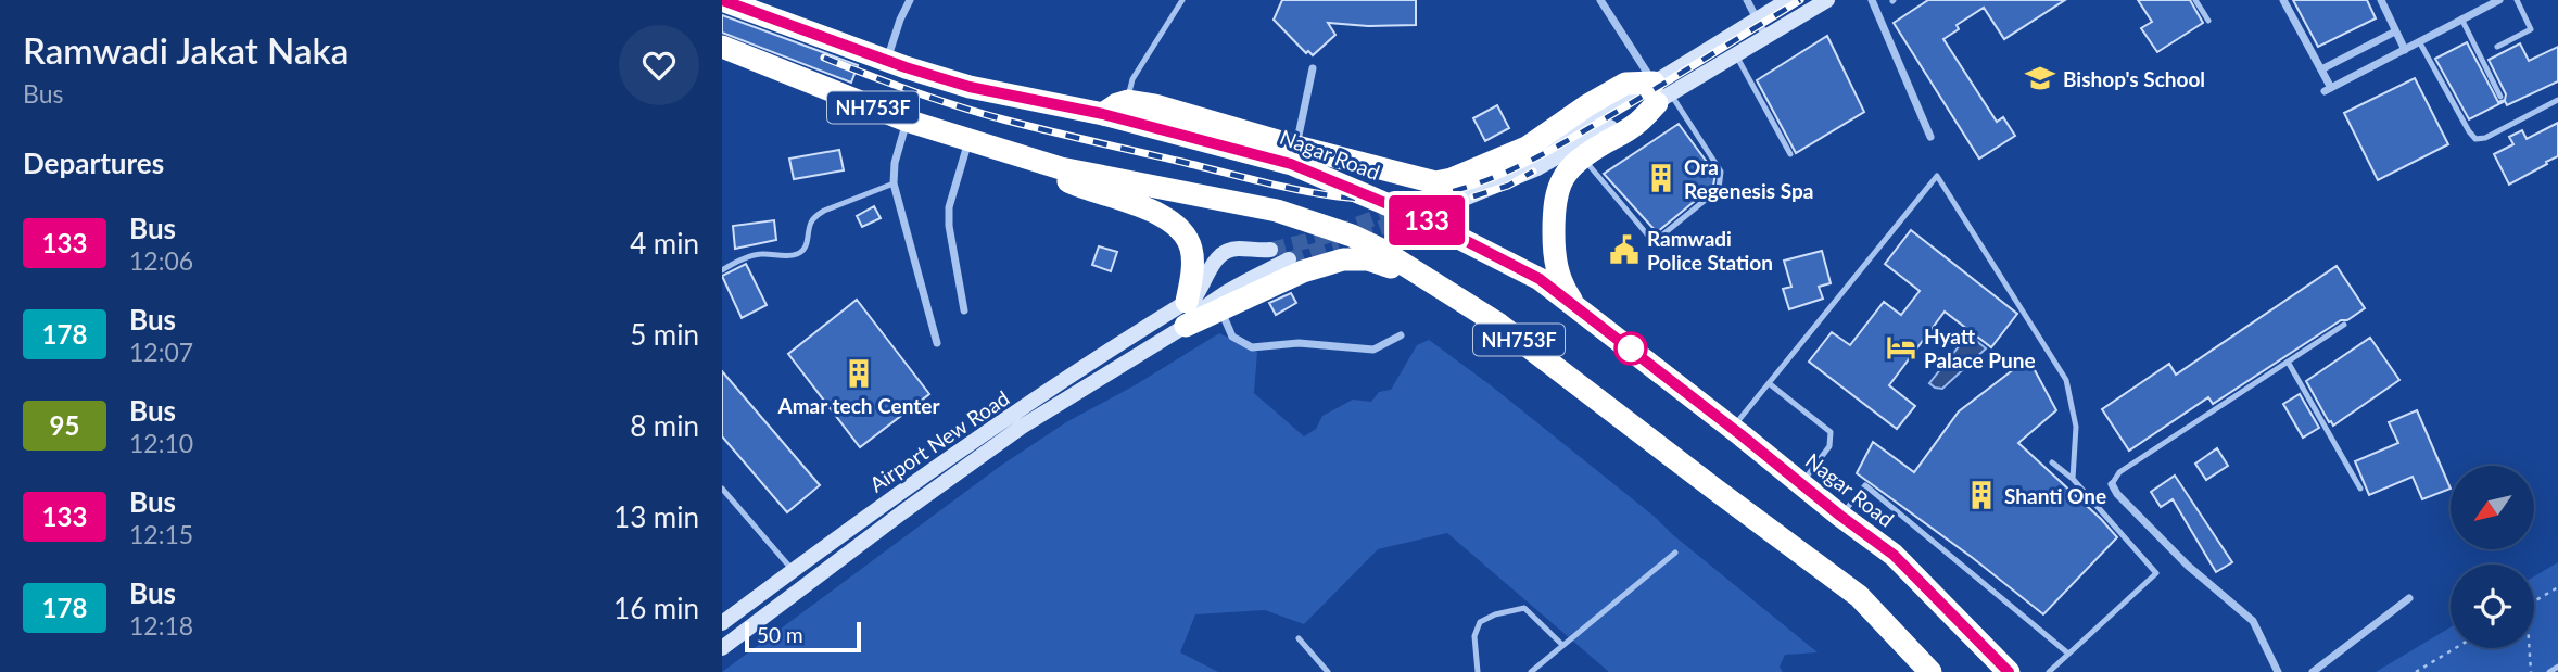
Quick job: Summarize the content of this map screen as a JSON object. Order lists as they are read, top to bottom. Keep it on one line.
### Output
{"streets":{"highway":["NH753F","Nagar Road"],"main road":["Airport New Road"]},"places":{"school or university":["Bishop's School"],"building":["Ora Regenesis Spa","Amar tech Center","Shanti One"],"public building":["Ramwadi Police Station"],"hotel":["Hyatt Palace Pune"]},"lines":["bus line 133"],"scale_bar":"50 m","north":"bottom left","page":{"heading":[["Ramwadi Jakat Naka","Bus"],"Departures"],"on_map":"133","list":[{"mark":"133","name":"Bus","note":"12:06","value":"4 min"},{"mark":"178","name":"Bus","note":"12:07","value":"5 min"},{"mark":"95","name":"Bus","note":"12:10","value":"8 min"},{"mark":"133","name":"Bus","note":"12:15","value":"13 min"},{"mark":"178","name":"Bus","note":"12:18","value":"16 min"}],"scale":"50 m"}}
